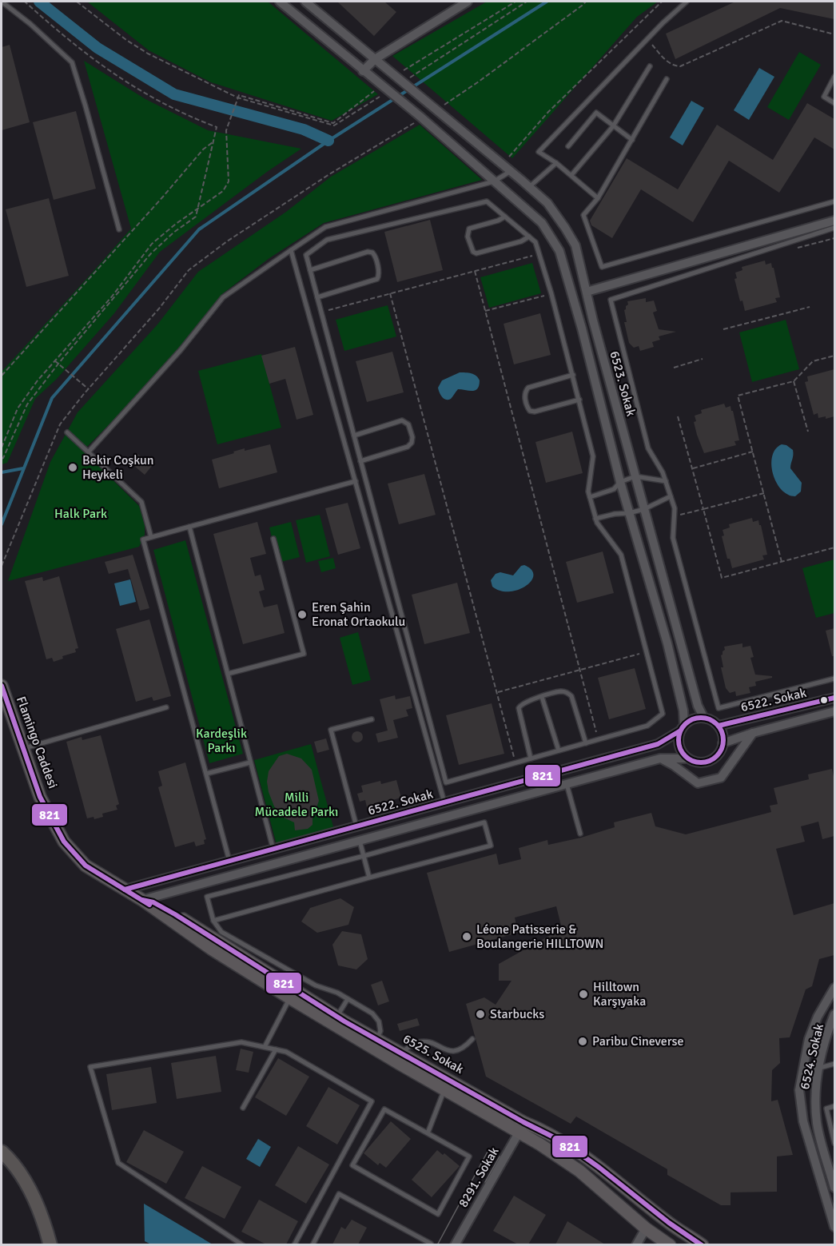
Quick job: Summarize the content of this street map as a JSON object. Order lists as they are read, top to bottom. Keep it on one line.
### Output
{"streets":{"street":["6523. Sokak","6522. Sokak","Flamingo Caddesi","6525. Sokak","6524. Sokak","8291. Sokak"]},"crossings":[["6523. Sokak","6522. Sokak"],["6522. Sokak","Flamingo Caddesi"],["6522. Sokak","6525. Sokak"],["Flamingo Caddesi","6525. Sokak"],["6525. Sokak","8291. Sokak"]],"parks":["Halk Park","Kardeşlik Parkı","Milli Mücadele Parkı"],"places":["Bekir Coşkun Heykeli","Eren Şahin Eronat Ortaokulu","Léone Patisserie & Boulangerie HILLTOWN","Hilltown Karşıyaka","Starbucks","Paribu Cineverse"],"lines":["transit line 821"]}
